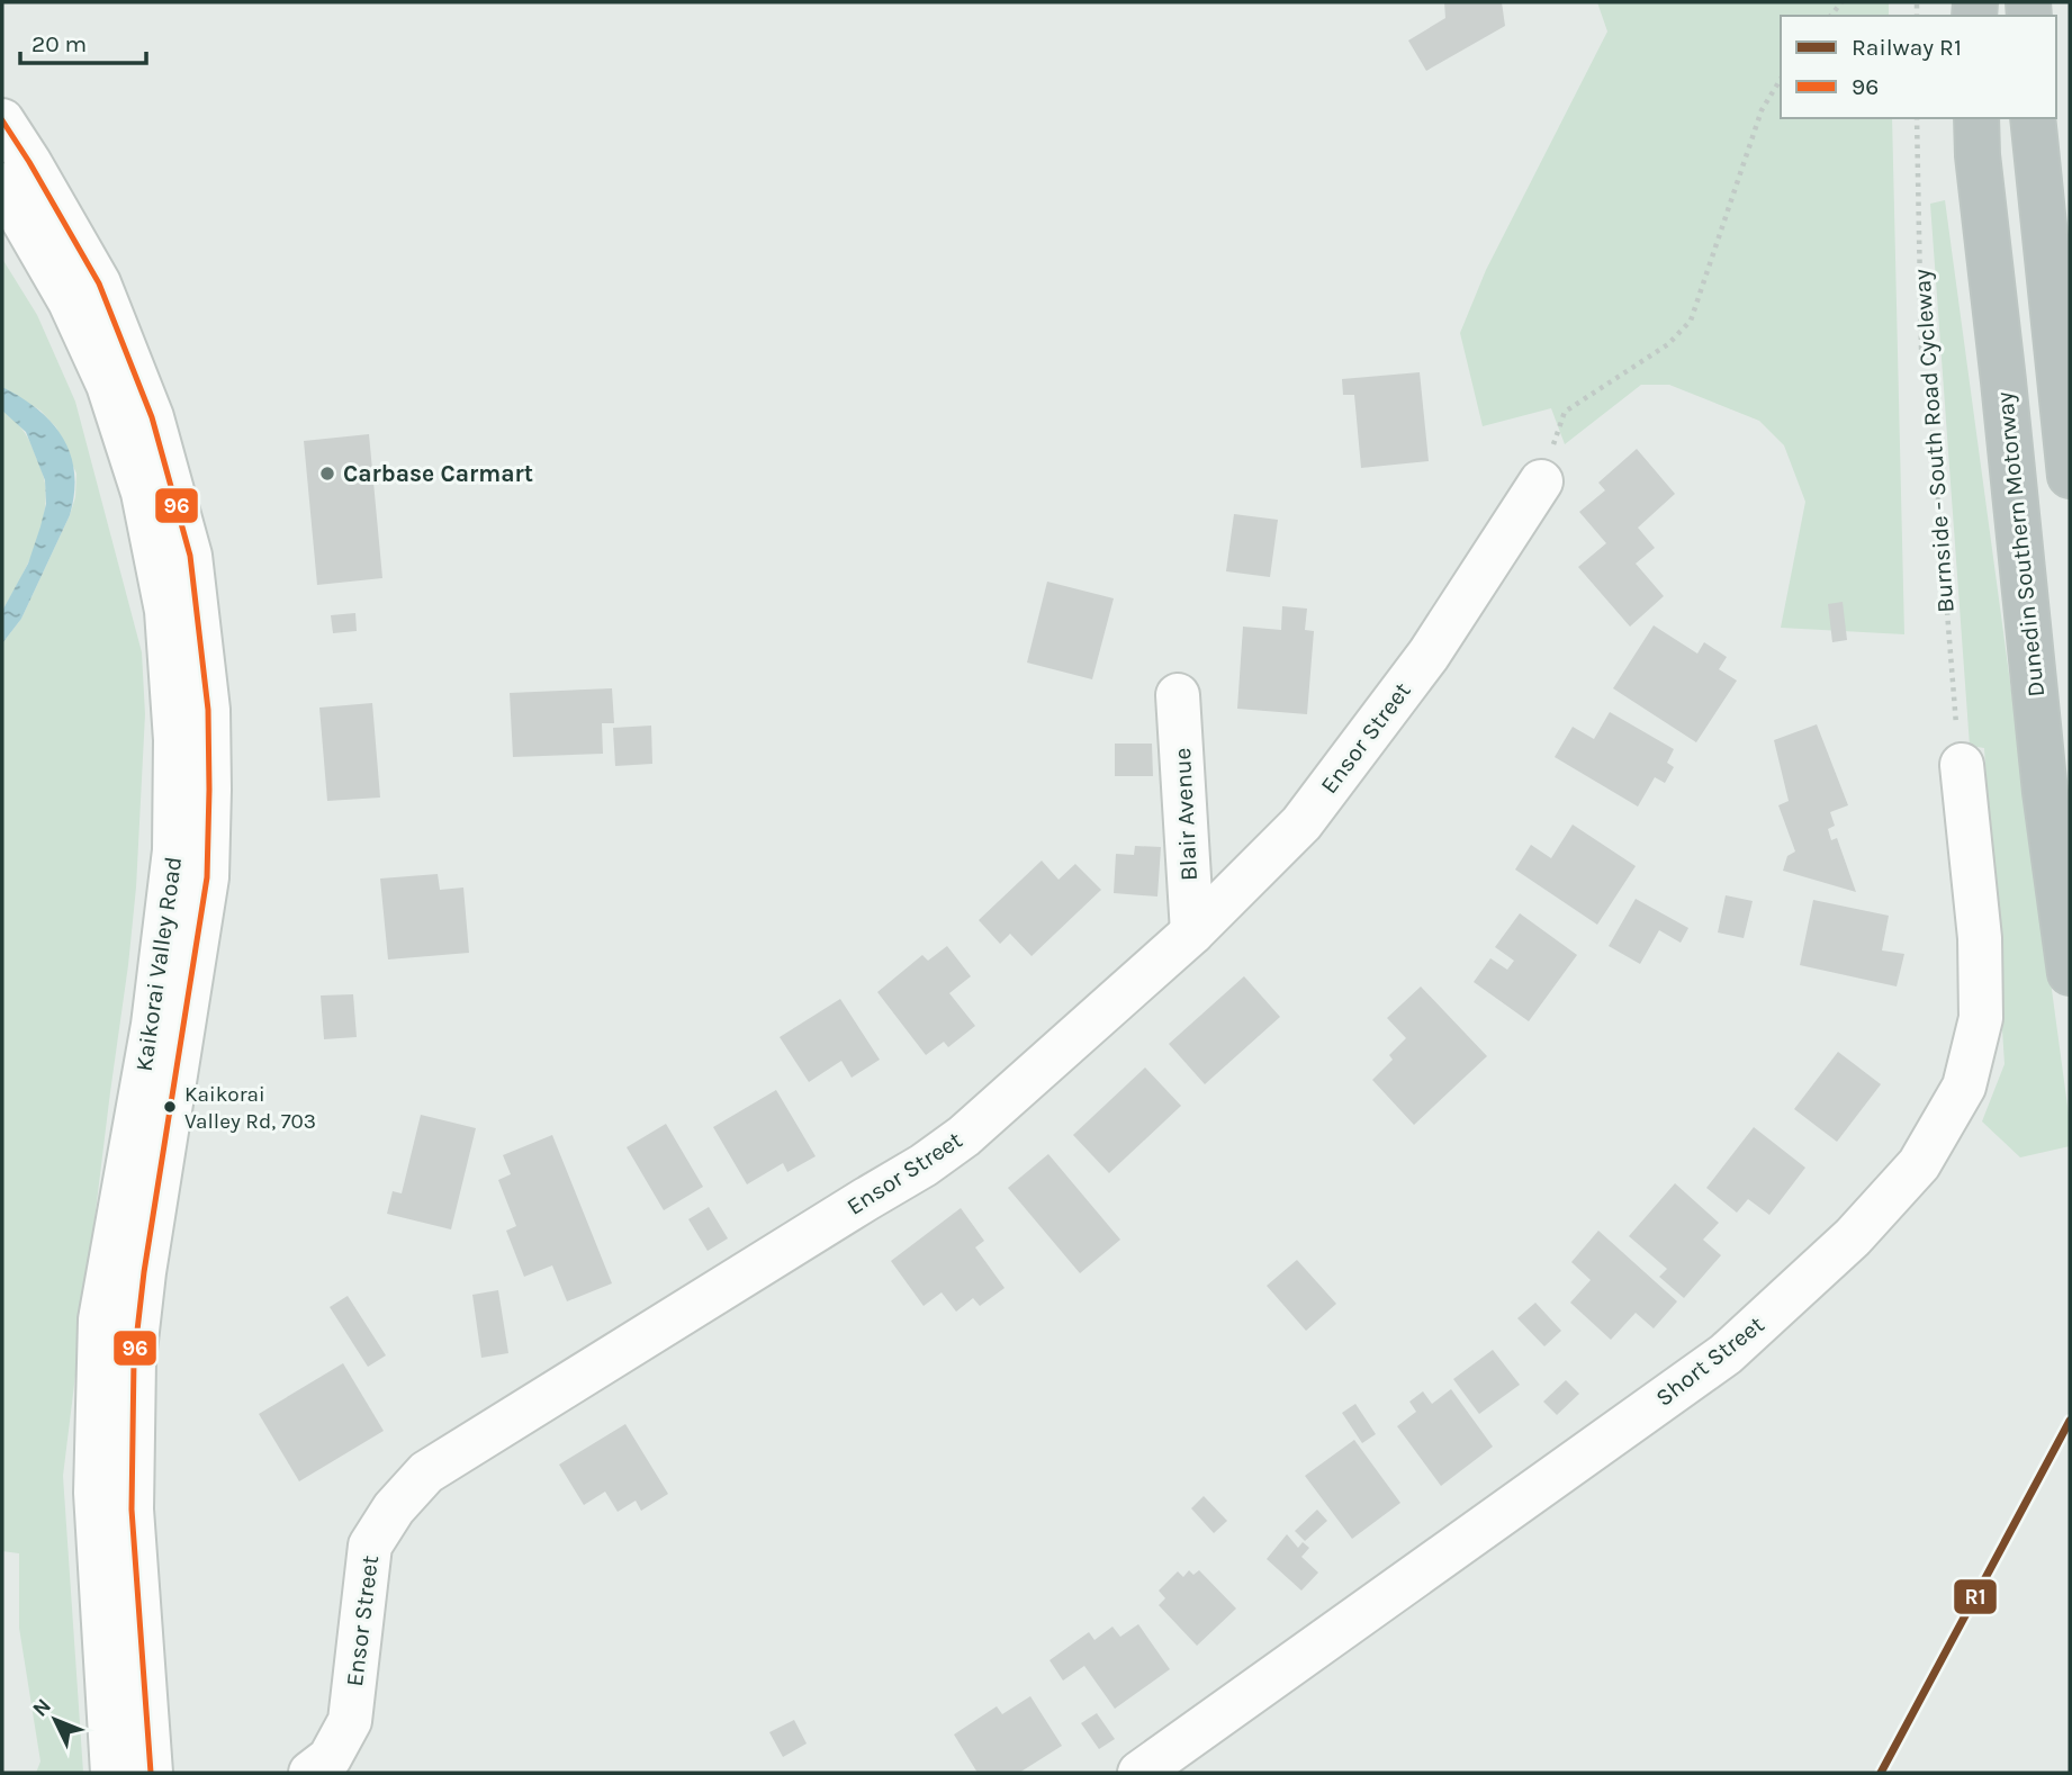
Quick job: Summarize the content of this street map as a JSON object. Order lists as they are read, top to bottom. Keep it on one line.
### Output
{"streets":{"highway":["Dunedin Southern Motorway"],"street":["Ensor Street","Blair Avenue","Kaikorai Valley Road","Short Street"],"path":["Burnside - South Road Cycleway"]},"crossings":[["Burnside - South Road Cycleway","Short Street"],["Ensor Street","Blair Avenue"]],"places":["Carbase Carmart","Kaikorai Valley Rd, 703"],"lines":["transit line 96","rail line R1"],"legend":["Railway R1","96"],"scale_bar":"20 m","north":"top left"}
